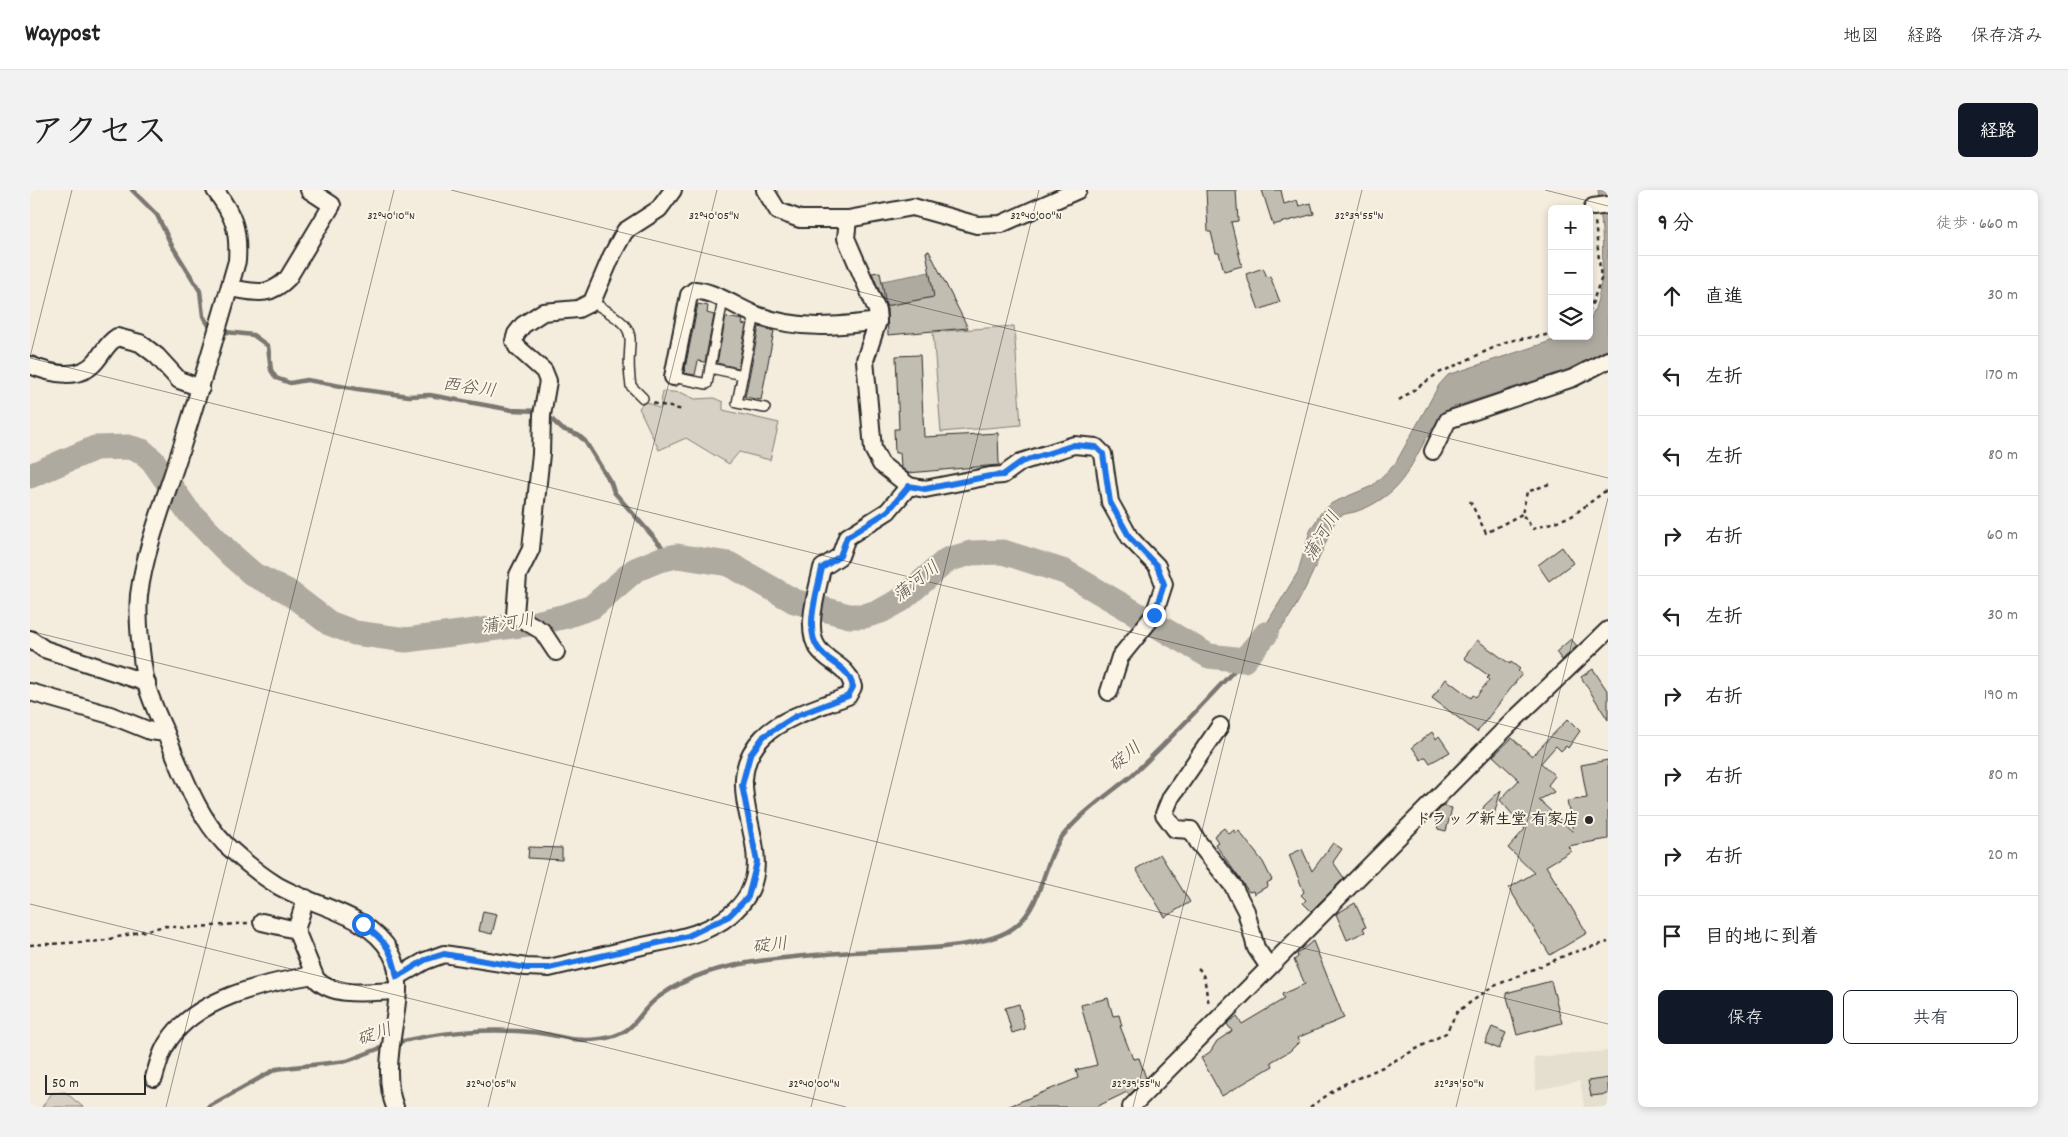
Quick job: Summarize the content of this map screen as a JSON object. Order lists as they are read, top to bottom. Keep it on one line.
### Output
{"water":["西谷川","蒲河川","碇川"],"places":["ドラッグ新生堂 有家店"],"scale_bar":"50 m","page":{"header":"Waypost","nav":["地図","経路","保存済み"],"title":"アクセス","buttons":["経路",["保存","共有"]],"heading":["9 分","徒歩 · 660 m"],"map_buttons":["+","−"],"list":[["直進","30 m"],["左折","170 m"],["左折","80 m"],["右折","60 m"],["左折","30 m"],["右折","190 m"],["右折","80 m"],["右折","20 m"],"目的地に到着"],"scale":"50 m"},"coordinates":["32°40'10\"N","32°40'05\"N","32°40'00\"N","32°39'55\"N","32°39'50\"N"]}
